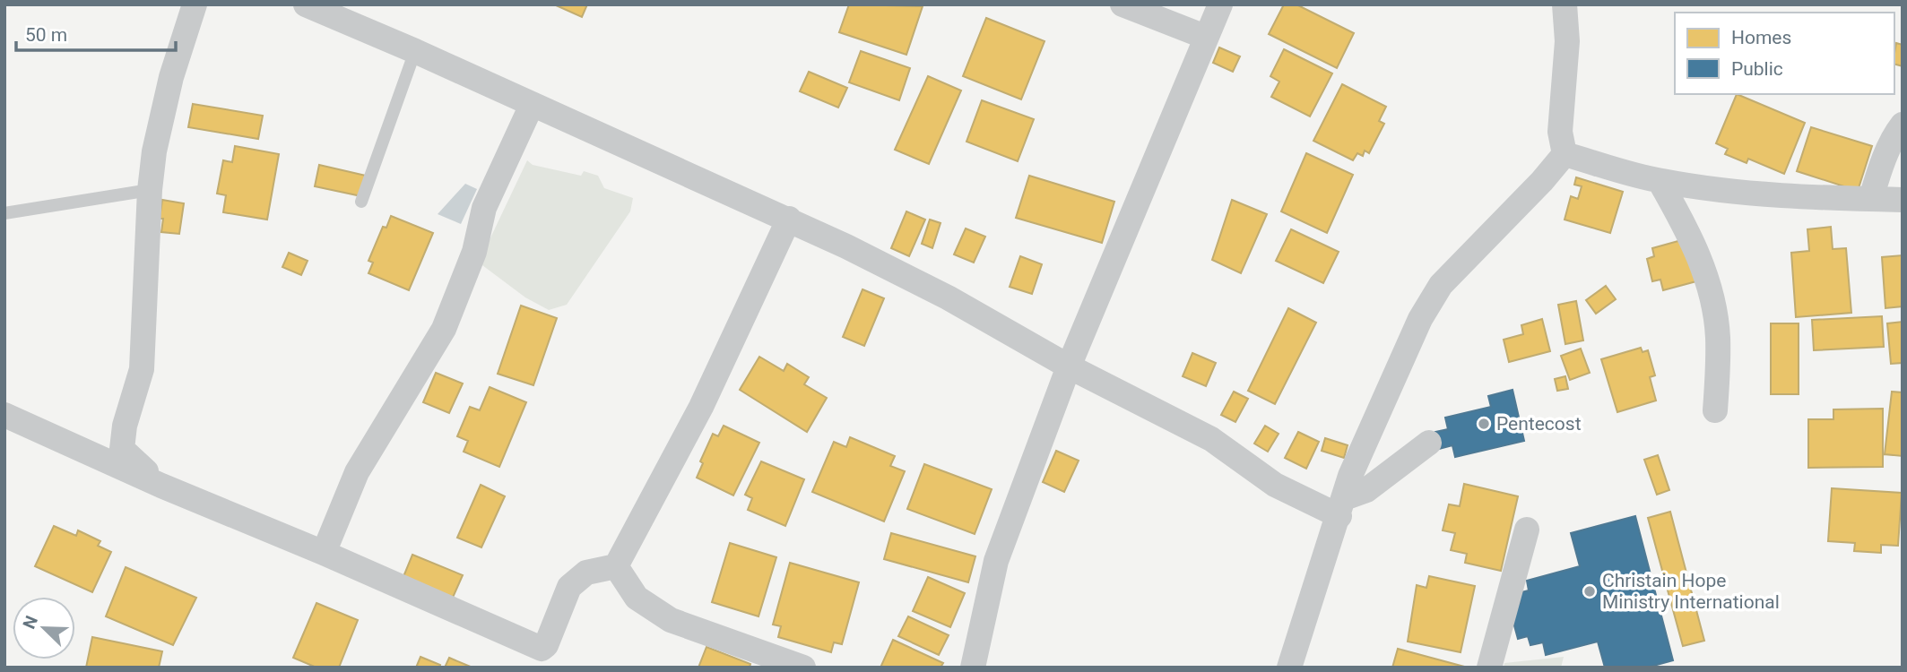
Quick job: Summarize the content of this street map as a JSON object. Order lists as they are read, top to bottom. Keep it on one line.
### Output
{"places":["Pentecost","Christain Hope Ministry International"],"legend":["Homes","Public"],"scale_bar":"50 m","north":"top left"}
